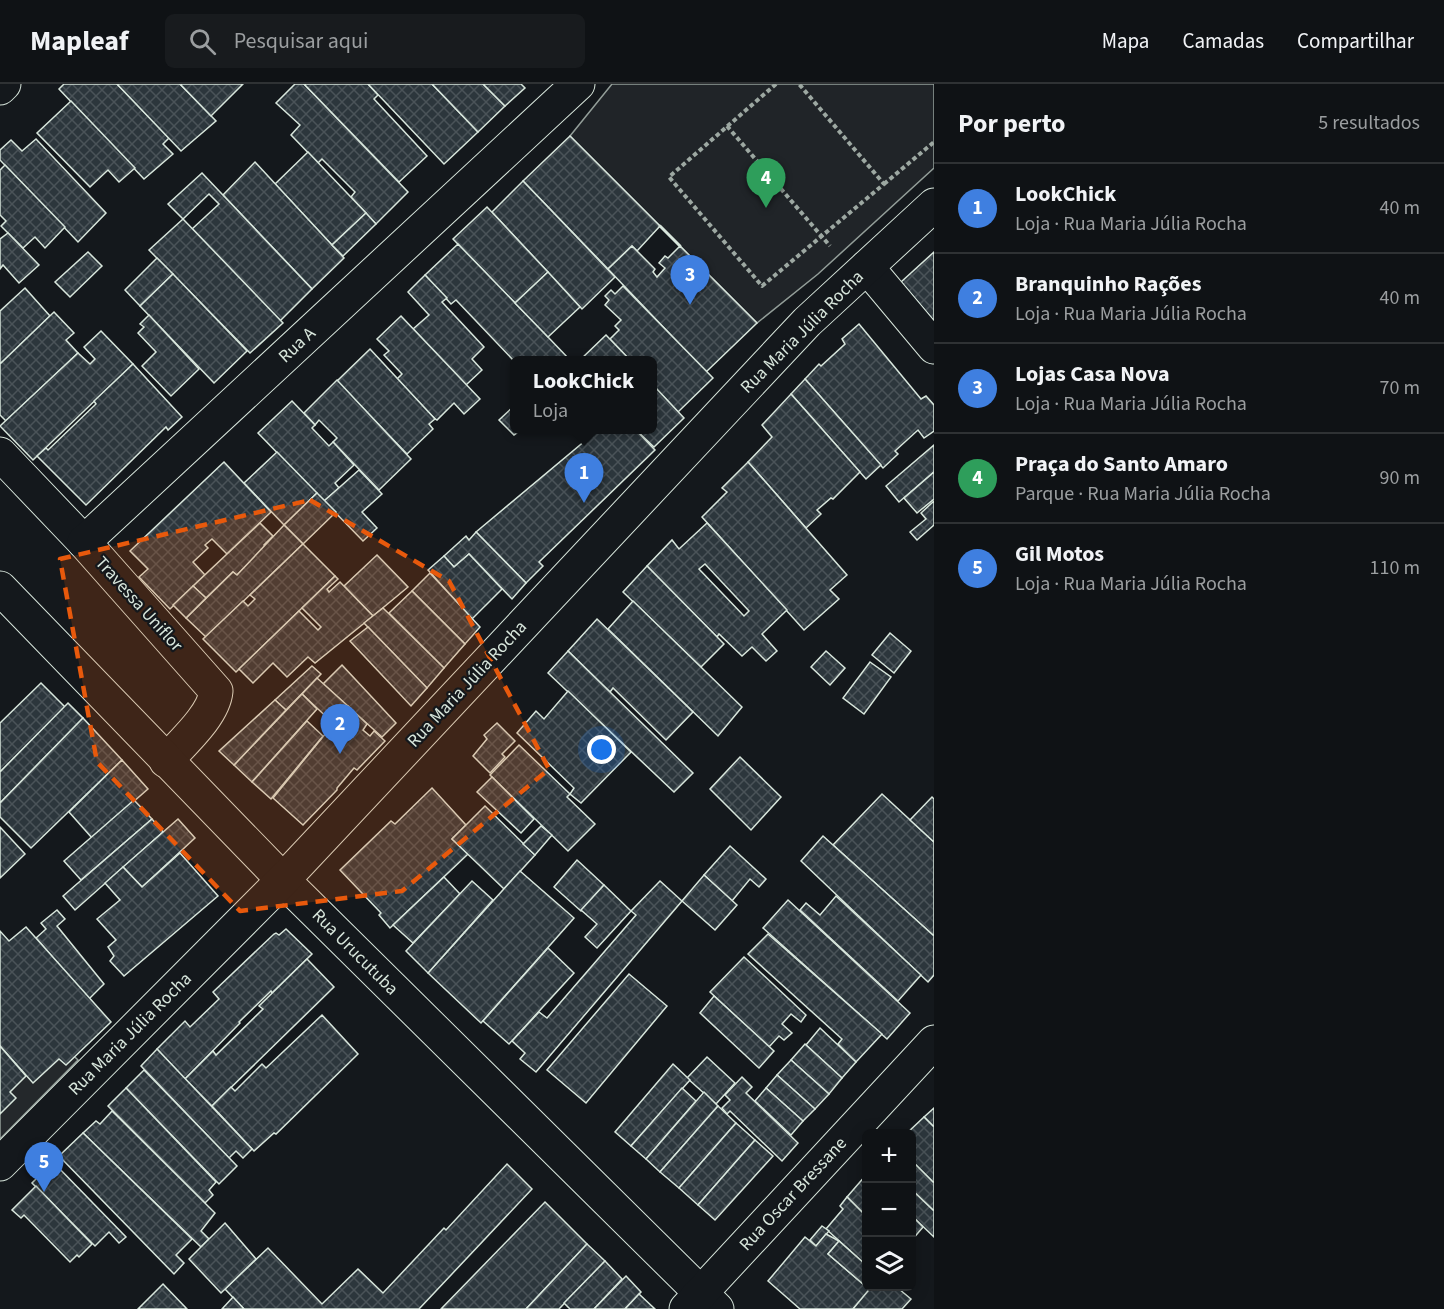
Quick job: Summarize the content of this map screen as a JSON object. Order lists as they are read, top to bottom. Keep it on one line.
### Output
{"streets":{"street":["Rua Maria Júlia Rocha","Rua A","Travessa Uniflor","Rua Urucutuba","Rua Oscar Bressane"]},"crossings":[["Rua Maria Júlia Rocha","Rua Urucutuba"],["Rua A","Travessa Uniflor"],["Travessa Uniflor","Rua Urucutuba"],["Rua Urucutuba","Rua Oscar Bressane"]],"page":{"header":"Mapleaf","search":"Pesquisar aqui","nav":["Mapa","Camadas","Compartilhar"],"heading":["Por perto","5 resultados"],"pins":["4","3","1","2","5"],"list":[{"mark":"1","name":"LookChick","note":"Loja · Rua Maria Júlia Rocha","value":"40 m"},{"mark":"2","name":"Branquinho Rações","note":"Loja · Rua Maria Júlia Rocha","value":"40 m"},{"mark":"3","name":"Lojas Casa Nova","note":"Loja · Rua Maria Júlia Rocha","value":"70 m"},{"mark":"4","name":"Praça do Santo Amaro","note":"Parque · Rua Maria Júlia Rocha","value":"90 m"},{"mark":"5","name":"Gil Motos","note":"Loja · Rua Maria Júlia Rocha","value":"110 m"}],"popup":["LookChick","Loja"],"map_buttons":["+","−"]}}
